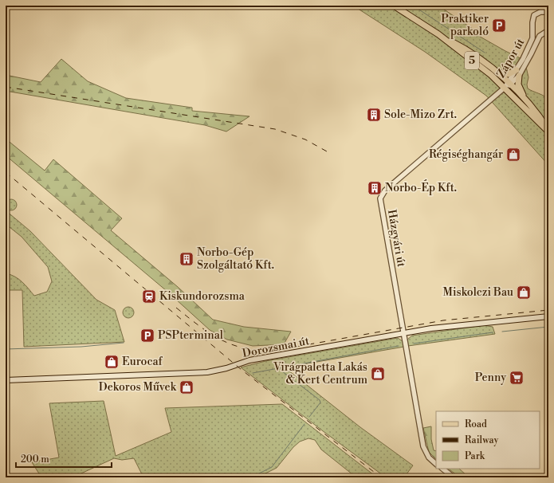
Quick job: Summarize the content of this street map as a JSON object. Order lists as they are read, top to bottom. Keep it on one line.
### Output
{"streets":{"main road":["5","Dorozsmai út"],"street":["Zápor út","Házgyári út"]},"crossings":[["Zápor út","5"],["Zápor út","Házgyári út"],["5","Házgyári út"],["Házgyári út","Dorozsmai út"]],"places":{"parking":["Praktiker parkoló","PSPterminal"],"building":["Sole-Mizo Zrt.","Norbo-Ép Kft.","Norbo-Gép Szolgáltató Kft."],"shop":["Régiséghangár","Miskolczi Bau","Eurocaf","Virágpaletta Lakás & Kert Centrum","Dekoros Művek"],"station":["Kiskundorozsma"],"supermarket":["Penny"]},"legend":["Road","Railway","Park"],"scale_bar":"200 m"}
